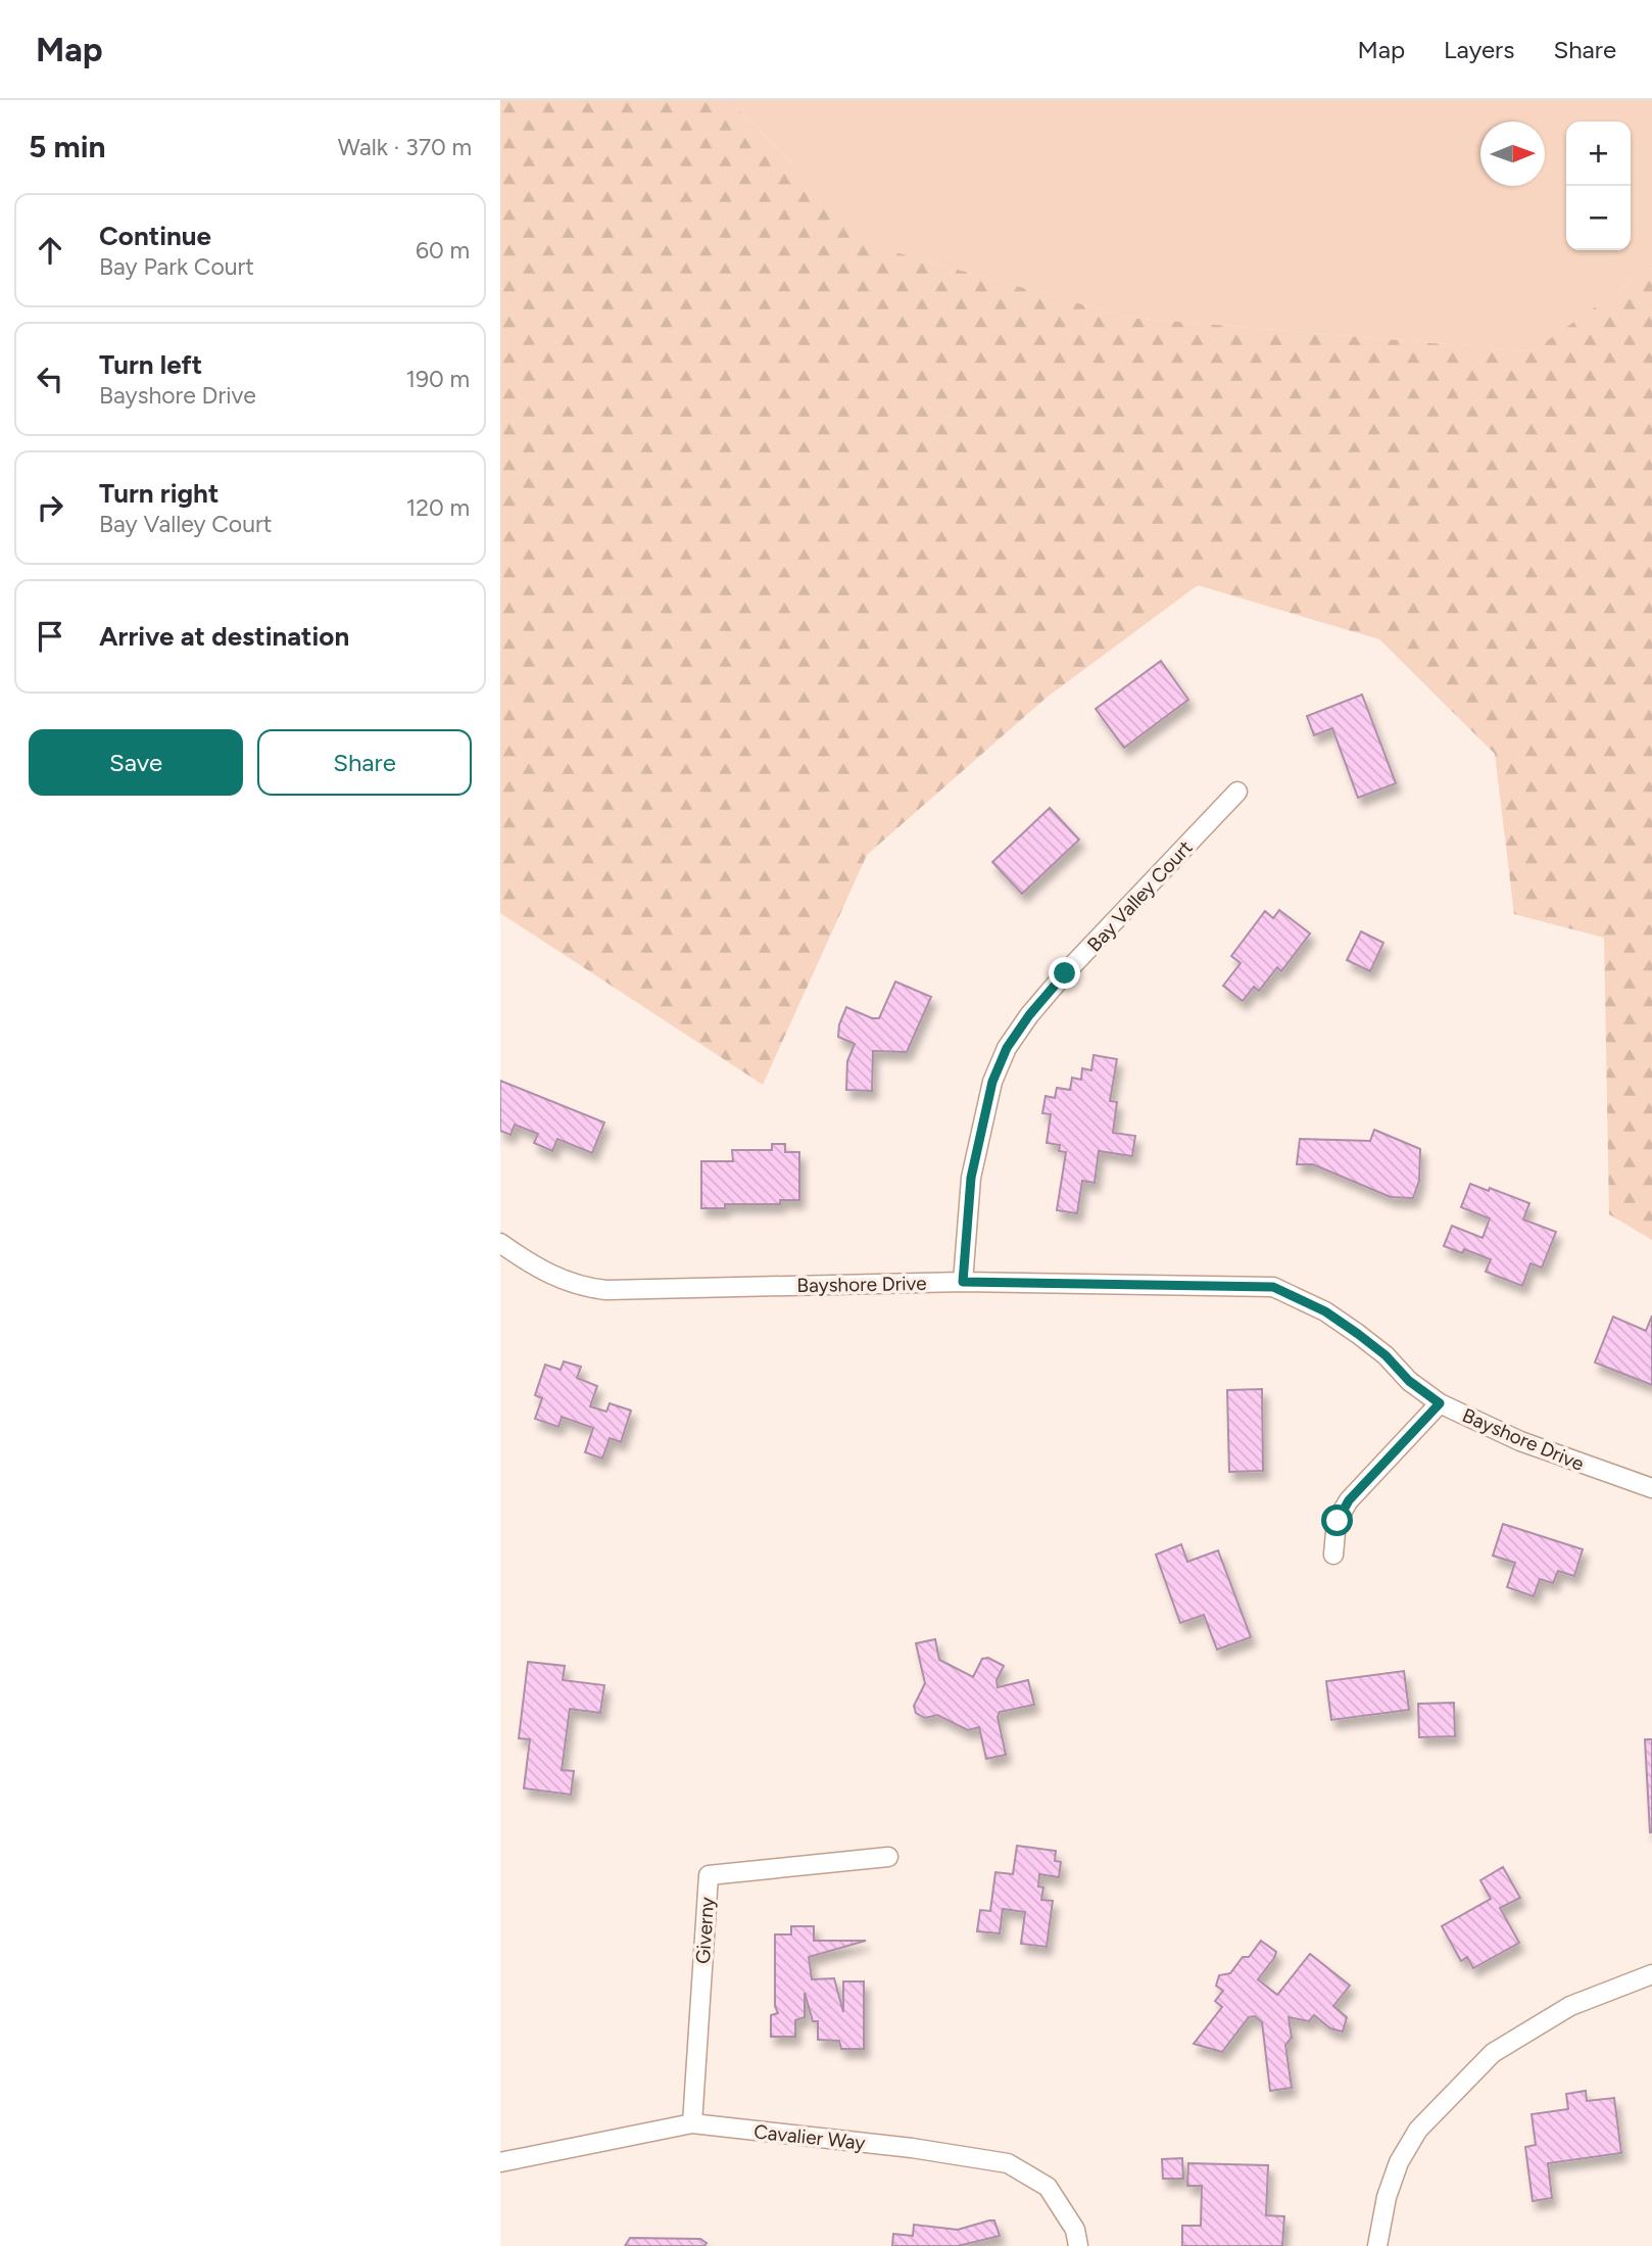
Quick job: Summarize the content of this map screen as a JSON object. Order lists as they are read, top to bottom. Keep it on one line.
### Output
{"streets":{"street":["Bay Valley Court","Bayshore Drive","Giverny","Cavalier Way"]},"crossings":[["Bay Valley Court","Bayshore Drive"],["Giverny","Cavalier Way"]],"north":"right","page":{"header":"Map","nav":["Map","Layers","Share"],"heading":["5 min","Walk · 370 m"],"map_buttons":["+","−"],"list":[["Continue","Bay Park Court","60 m"],["Turn left","Bayshore Drive","190 m"],["Turn right","Bay Valley Court","120 m"],"Arrive at destination"],"buttons":["Save","Share"]}}
